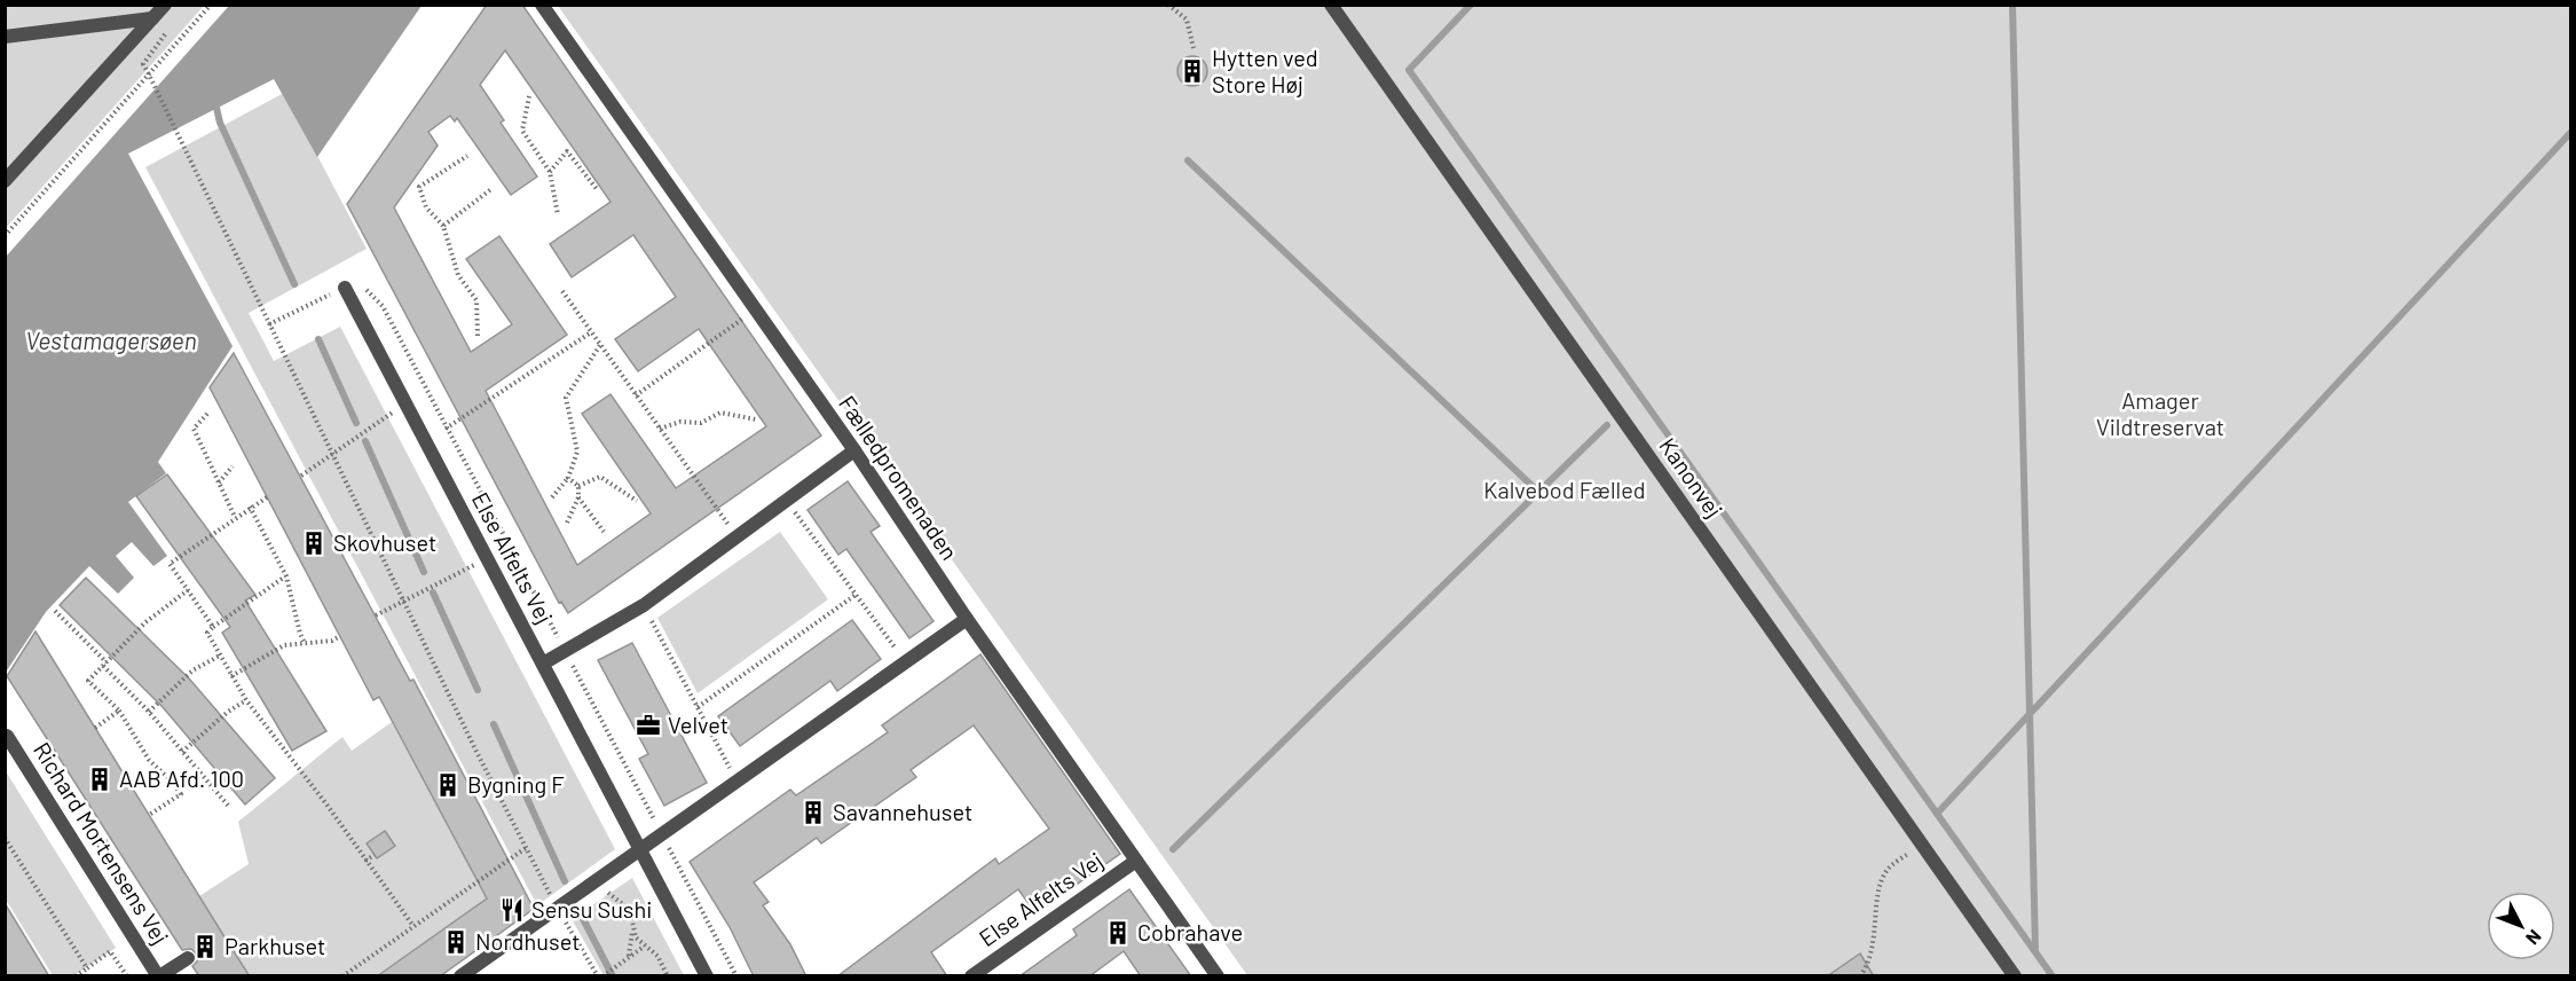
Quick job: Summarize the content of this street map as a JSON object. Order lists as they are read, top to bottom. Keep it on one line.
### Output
{"streets":{"street":["Fælledpromenaden","Kanonvej","Else Alfelts Vej","Richard Mortensens Vej"]},"crossings":[["Fælledpromenaden","Else Alfelts Vej"]],"water":["Vestamagersøen"],"parks":["Amager Vildtreservat","Kalvebod Fælled"],"places":{"building":["Hytten ved Store Høj","Skovhuset","AAB Afd. 100","Bygning F","Savannehuset","Cobrahave","Nordhuset","Parkhuset"],"office":["Velvet"],"restaurant":["Sensu Sushi"]},"north":"bottom right"}
